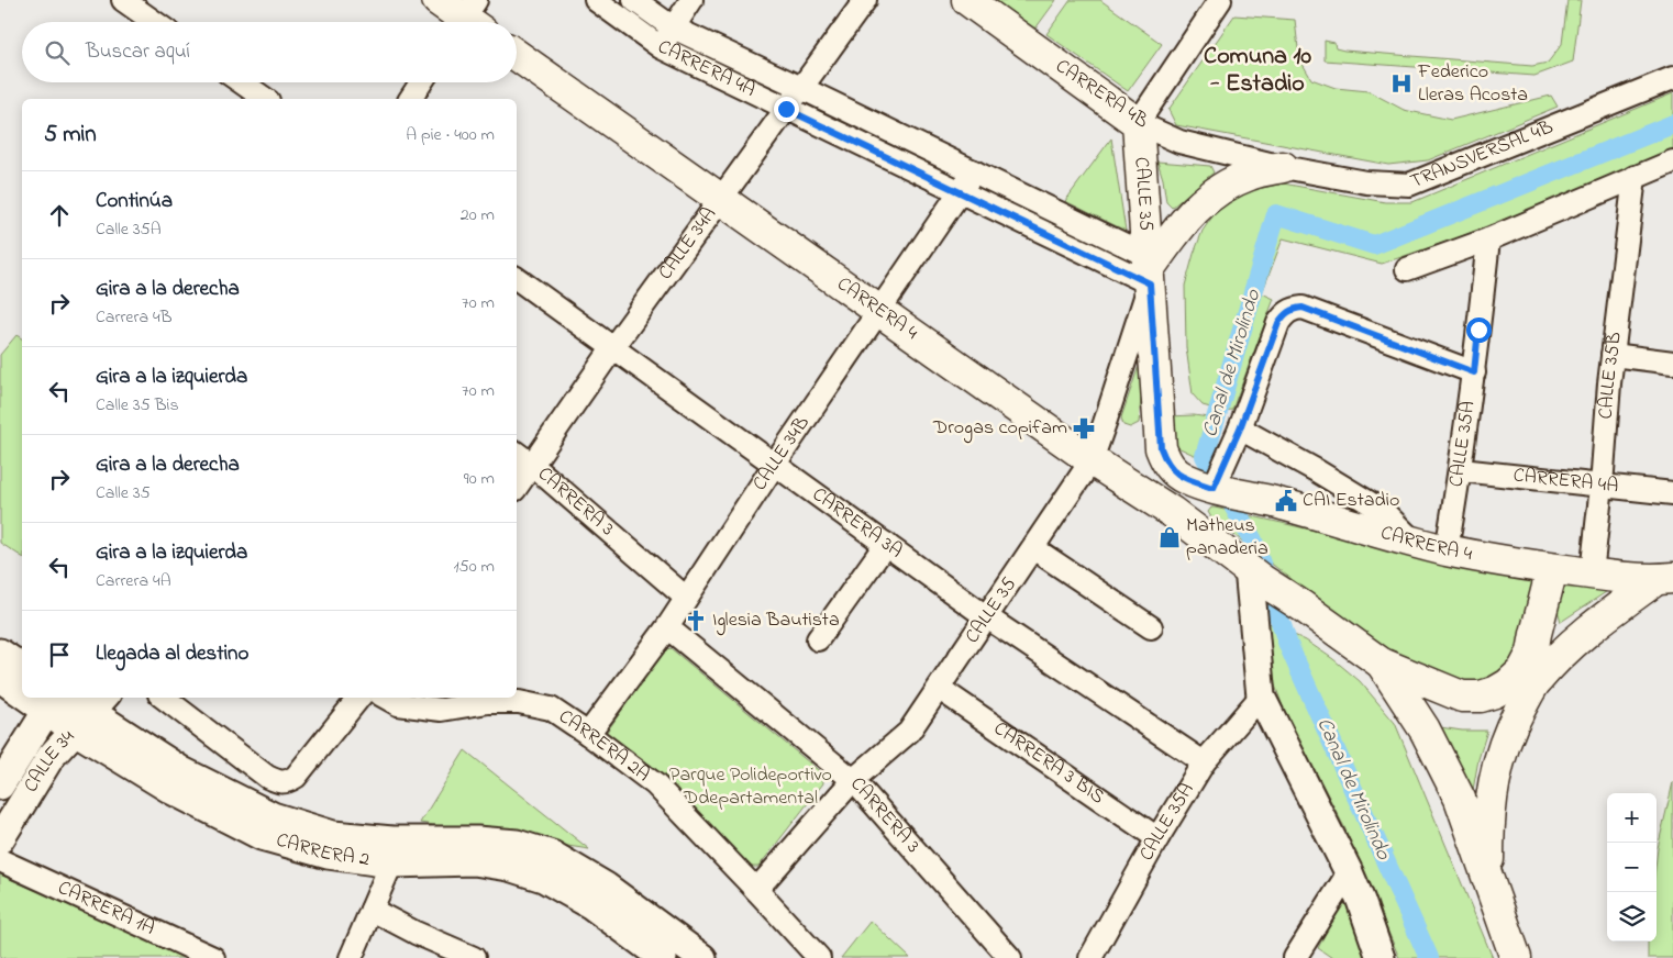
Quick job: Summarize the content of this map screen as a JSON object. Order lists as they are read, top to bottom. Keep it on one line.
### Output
{"streets":{"main road":["CARRERA 4B","CALLE 35","CARRERA 4"],"street":["CARRERA 4A","TRANSVERSAL 4B","CALLE 34A","CALLE 35B","CALLE 35A","CALLE 34B","CARRERA 3","CARRERA 3A","CARRERA 2A","CALLE 34","CARRERA 3 BIS","CARRERA 2","CARRERA 1A"]},"crossings":[["CARRERA 4A","CALLE 35"],["CARRERA 4A","CALLE 34A"],["CARRERA 4A","CALLE 35B"],["CARRERA 4A","CALLE 35A"],["CARRERA 4A","CALLE 34B"],["CARRERA 4B","TRANSVERSAL 4B"],["CARRERA 4B","CALLE 35"],["CALLE 35","CARRERA 4"],["CALLE 35","CARRERA 3"],["CALLE 35","CARRERA 3A"],["CALLE 35","CARRERA 2A"],["CALLE 35","CARRERA 3 BIS"],["CALLE 34A","CARRERA 4"],["CALLE 34A","CARRERA 3"],["CALLE 34A","CARRERA 3A"],["CARRERA 4","CALLE 35B"],["CARRERA 4","CALLE 35A"],["CARRERA 4","CALLE 34B"],["CALLE 35A","CARRERA 3A"],["CALLE 35A","CARRERA 3 BIS"],["CALLE 34B","CARRERA 3"],["CALLE 34B","CARRERA 3A"],["CALLE 34B","CARRERA 2A"],["CALLE 34","CARRERA 2"]],"districts":["Comuna 10 - Estadio"],"water":["Canal de Mirolindo"],"parks":["Parque Polideportivo Ddepartamental"],"places":{"hospital":["Federico Lleras Acosta"],"pharmacy":["Drogas copifam"],"public building":["CAI Estadio"],"shop":["Matheus panaderia"],"church":["Iglesia Bautista"]},"page":{"search":"Buscar aquí","heading":["5 min","A pie · 400 m"],"list":[["Continúa","Calle 35A","20 m"],["Gira a la derecha","Carrera 4B","70 m"],["Gira a la izquierda","Calle 35 Bis","70 m"],["Gira a la derecha","Calle 35","90 m"],["Gira a la izquierda","Carrera 4A","150 m"],"Llegada al destino"],"map_buttons":["+","−"]}}
